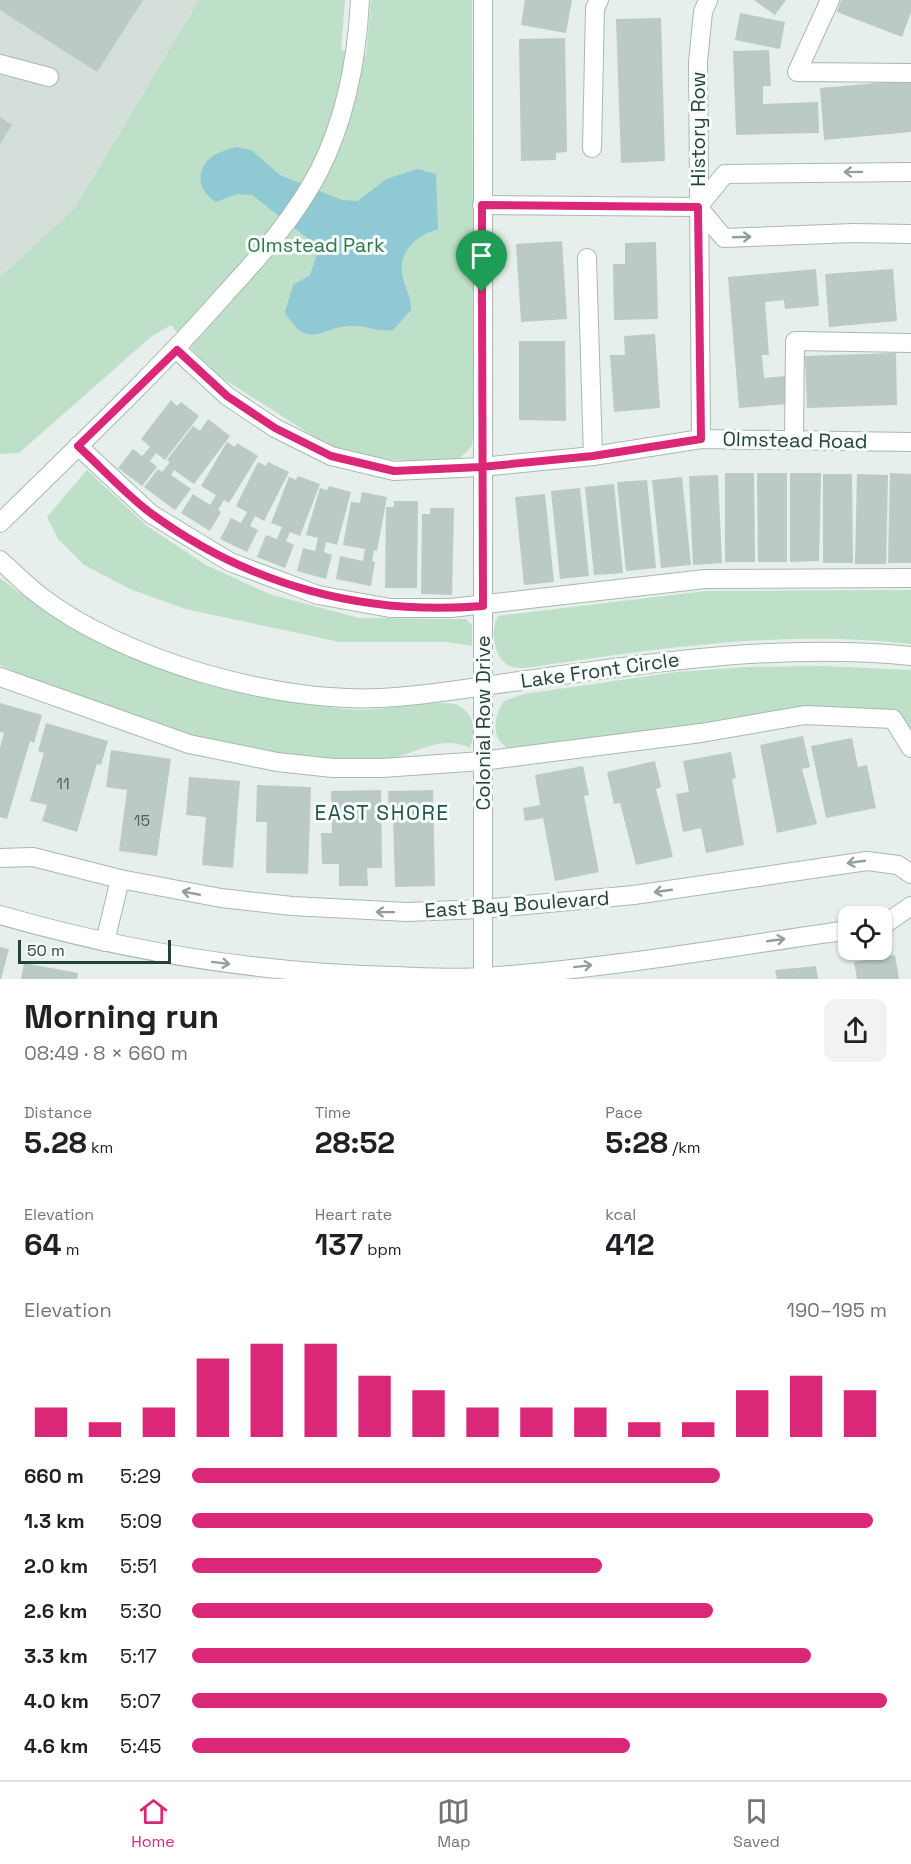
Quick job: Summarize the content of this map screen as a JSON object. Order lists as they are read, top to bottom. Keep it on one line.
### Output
{"streets":{"street":["History Row","Olmstead Road","Lake Front Circle","Colonial Row Drive","East Bay Boulevard"]},"crossings":[["History Row","Olmstead Road"],["Olmstead Road","Colonial Row Drive"],["Lake Front Circle","Colonial Row Drive"],["Colonial Row Drive","East Bay Boulevard"]],"districts":["EAST SHORE"],"parks":["Olmstead Park"],"house_numbers":["11","15"],"scale_bar":"50 m","page":{"scale":"50 m","heading":["Morning run","08:49 · 8 × 660 m"],"stats":[["Distance","5.28 km"],["Time","28:52"],["Pace","5:28 /km"],["Elevation","64 m"],["Heart rate","137 bpm"],["kcal","412"]],"chart":["Elevation","190–195 m"],"list":[{"name":"660 m","note":"5:29"},{"name":"1.3 km","note":"5:09"},{"name":"2.0 km","note":"5:51"},{"name":"2.6 km","note":"5:30"},{"name":"3.3 km","note":"5:17"},{"name":"4.0 km","note":"5:07"},{"name":"4.6 km","note":"5:45"}],"tabs":["Home","Map","Saved"]}}
